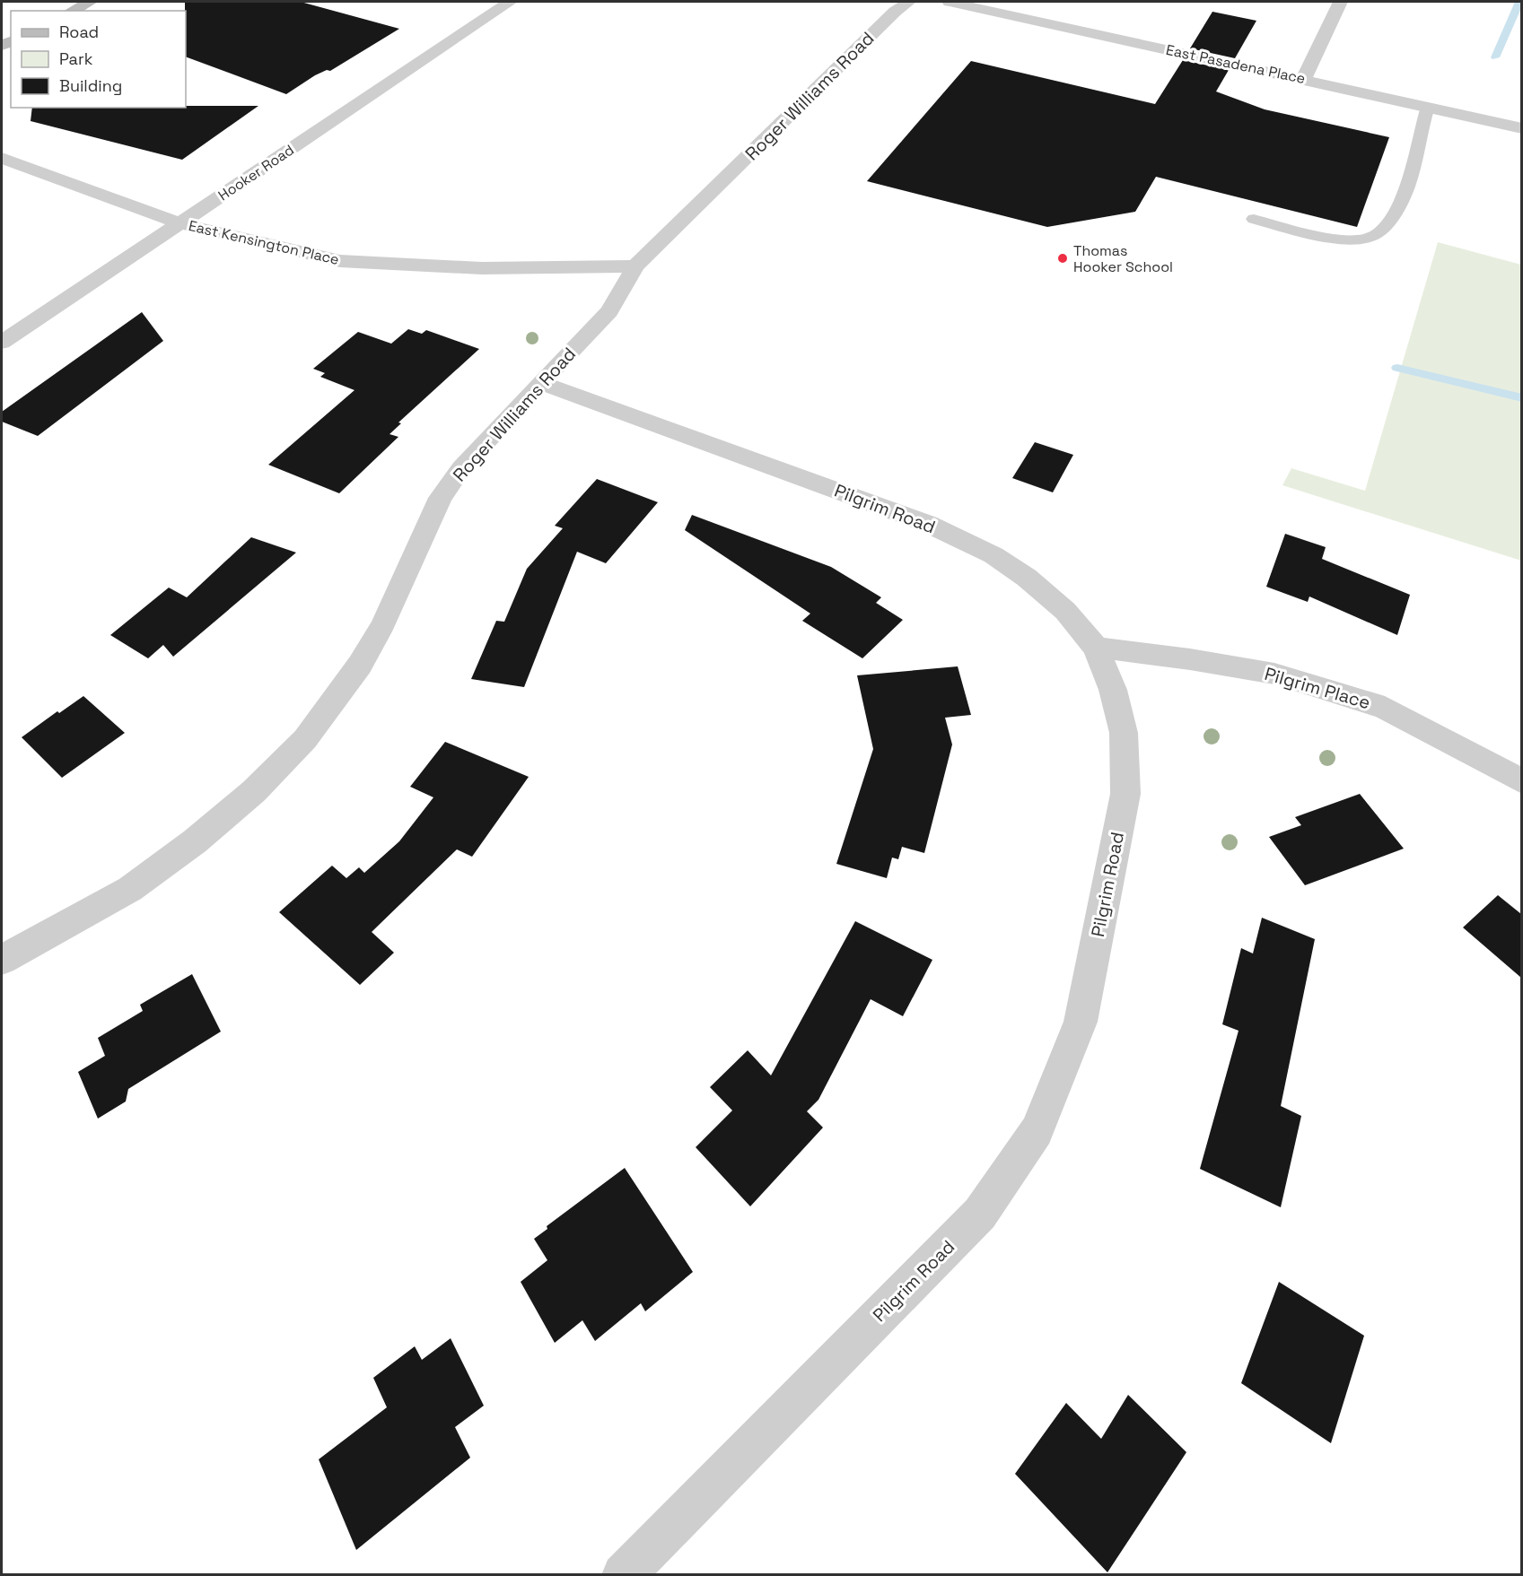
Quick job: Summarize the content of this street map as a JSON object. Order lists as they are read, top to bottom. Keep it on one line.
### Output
{"streets":{"street":["East Pasadena Place","Roger Williams Road","Hooker Road","East Kensington Place","Pilgrim Road","Pilgrim Place"]},"crossings":[["Roger Williams Road","East Kensington Place"],["Roger Williams Road","Pilgrim Road"],["Hooker Road","East Kensington Place"],["Pilgrim Road","Pilgrim Place"]],"places":["Thomas Hooker School"],"legend":["Road","Park","Building"]}
